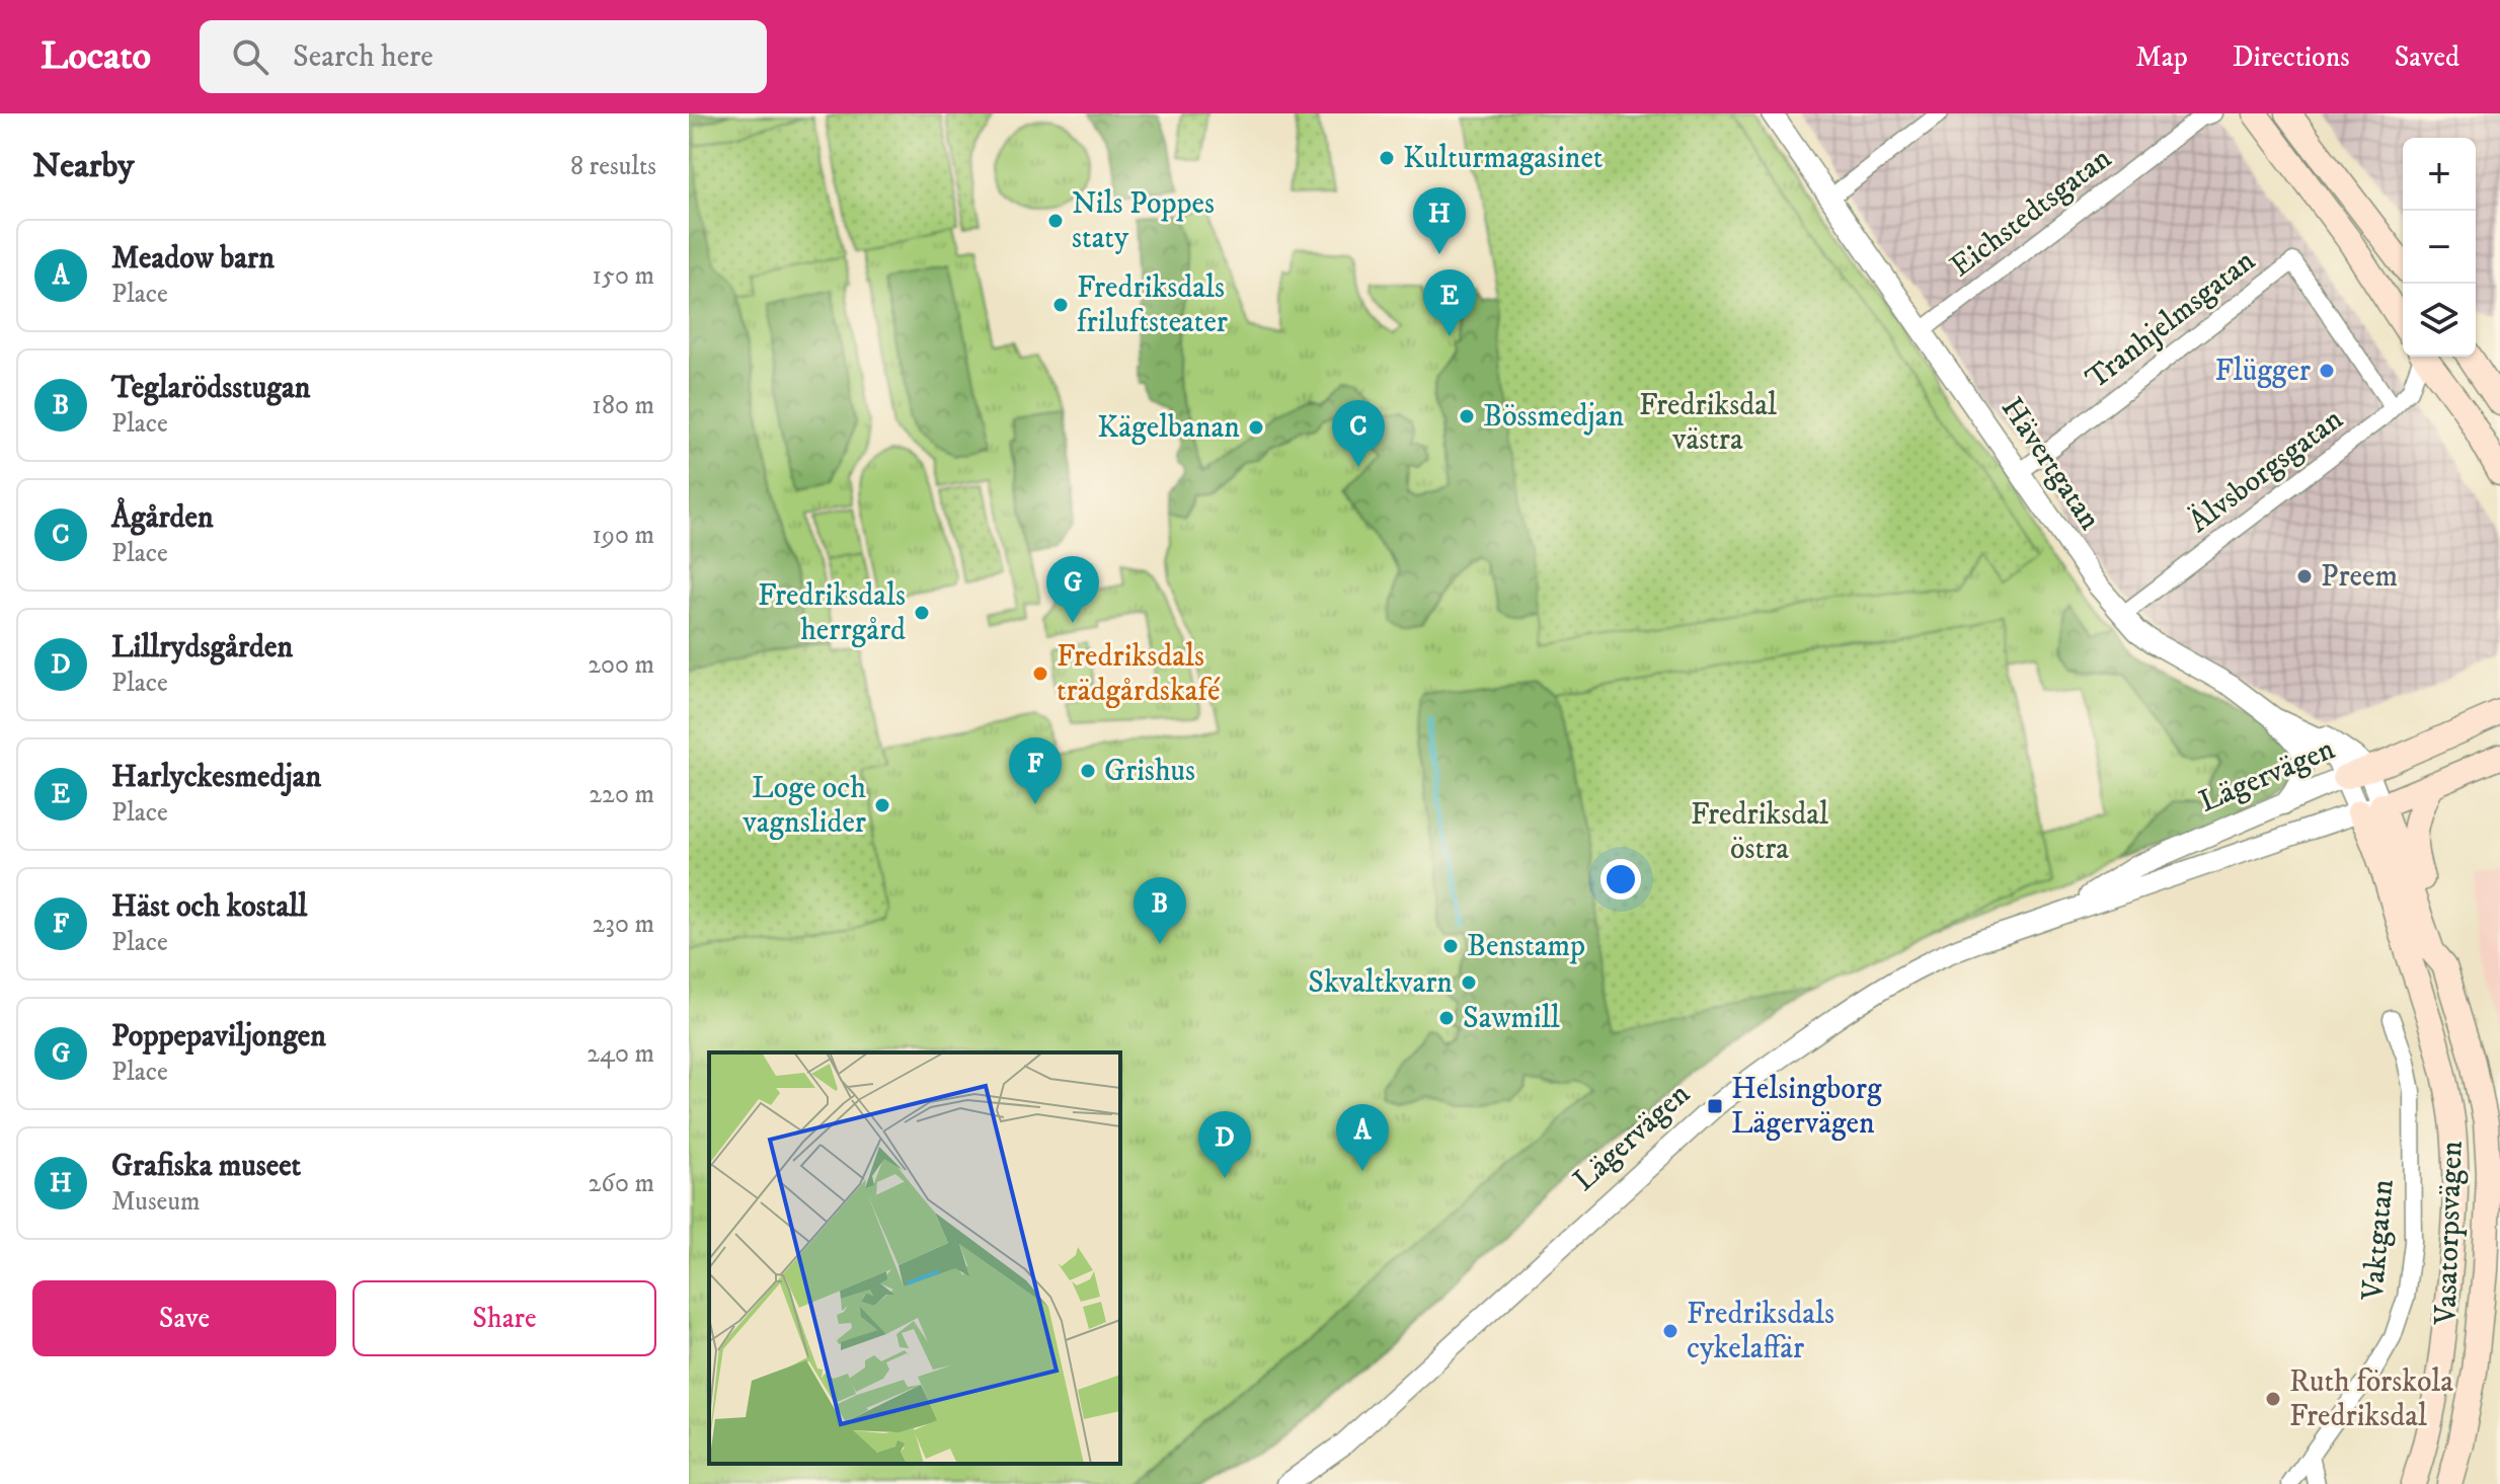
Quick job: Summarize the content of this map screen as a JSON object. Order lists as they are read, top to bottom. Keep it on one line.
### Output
{"streets":{"main road":["Lägervägen","Vasatorpsvägen"],"street":["Eichstedtsgatan","Tranhjelmsgatan","Hävertgatan","Älvsborgsgatan","Vaktgatan"]},"crossings":[["Eichstedtsgatan","Hävertgatan"],["Tranhjelmsgatan","Hävertgatan"],["Tranhjelmsgatan","Älvsborgsgatan"],["Hävertgatan","Älvsborgsgatan"],["Hävertgatan","Lägervägen"],["Lägervägen","Vasatorpsvägen"]],"parks":["Fredriksdal västra","Fredriksdal östra"],"places":{"other":["Kulturmagasinet","Nils Poppes staty","Fredriksdals friluftsteater","Flügger","Bössmedjan","Kägelbanan","Preem","Fredriksdals herrgård","Fredriksdals trädgårdskafé","Grishus","Loge och vagnslider","Benstamp","Skvaltkvarn","Sawmill","Fredriksdals cykelaffär","Ruth förskola Fredriksdal"],"transit":["Helsingborg Lägervägen"]},"page":{"header":"Locato","search":"Search here","nav":["Map","Directions","Saved"],"heading":["Nearby","8 results"],"map_buttons":["+","−"],"pins":["H","E","C","G","F","B","A","D"],"list":[{"mark":"A","name":"Meadow barn","note":"Place","value":"150 m"},{"mark":"B","name":"Teglarödsstugan","note":"Place","value":"180 m"},{"mark":"C","name":"Ågården","note":"Place","value":"190 m"},{"mark":"D","name":"Lillrydsgården","note":"Place","value":"200 m"},{"mark":"E","name":"Harlyckesmedjan","note":"Place","value":"220 m"},{"mark":"F","name":"Häst och kostall","note":"Place","value":"230 m"},{"mark":"G","name":"Poppepaviljongen","note":"Place","value":"240 m"},{"mark":"H","name":"Grafiska museet","note":"Museum","value":"260 m"}],"buttons":["Save","Share"]}}
